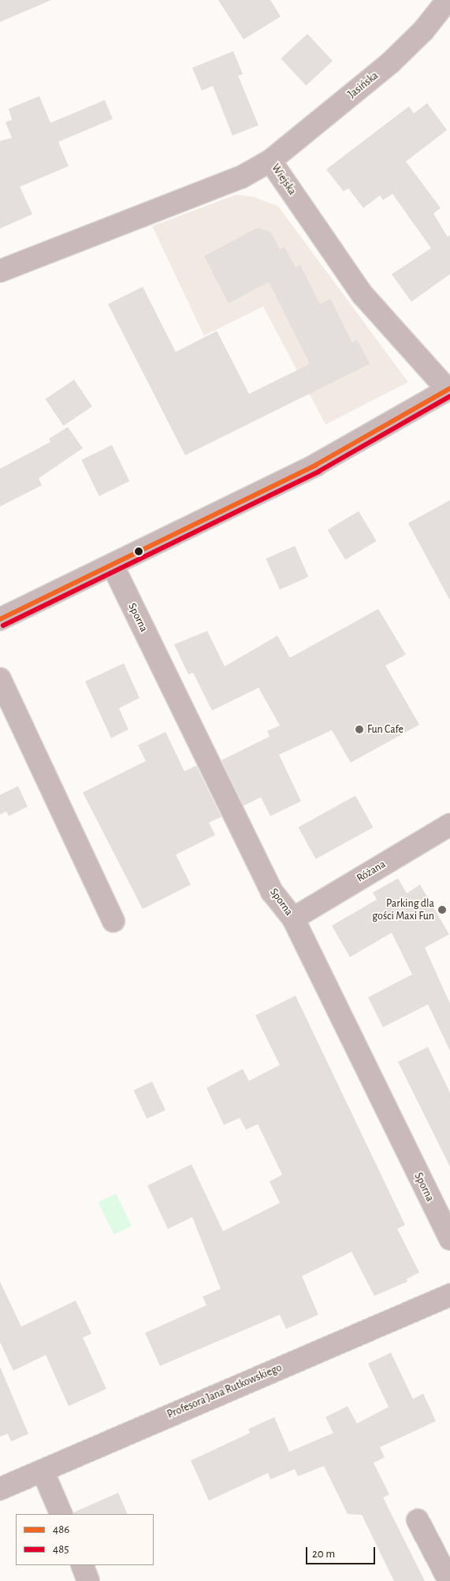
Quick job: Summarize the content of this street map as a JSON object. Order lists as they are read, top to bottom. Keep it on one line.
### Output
{"streets":{"street":["Jasińska","Wiejska","Sporna","Różana","Profesora Jana Rutkowskiego"]},"crossings":[["Jasińska","Wiejska"],["Sporna","Różana"]],"places":["Fun Cafe","Parking dla gości Maxi Fun"],"lines":["transit line 486","transit line 485"],"legend":["486","485"],"scale_bar":"20 m"}
